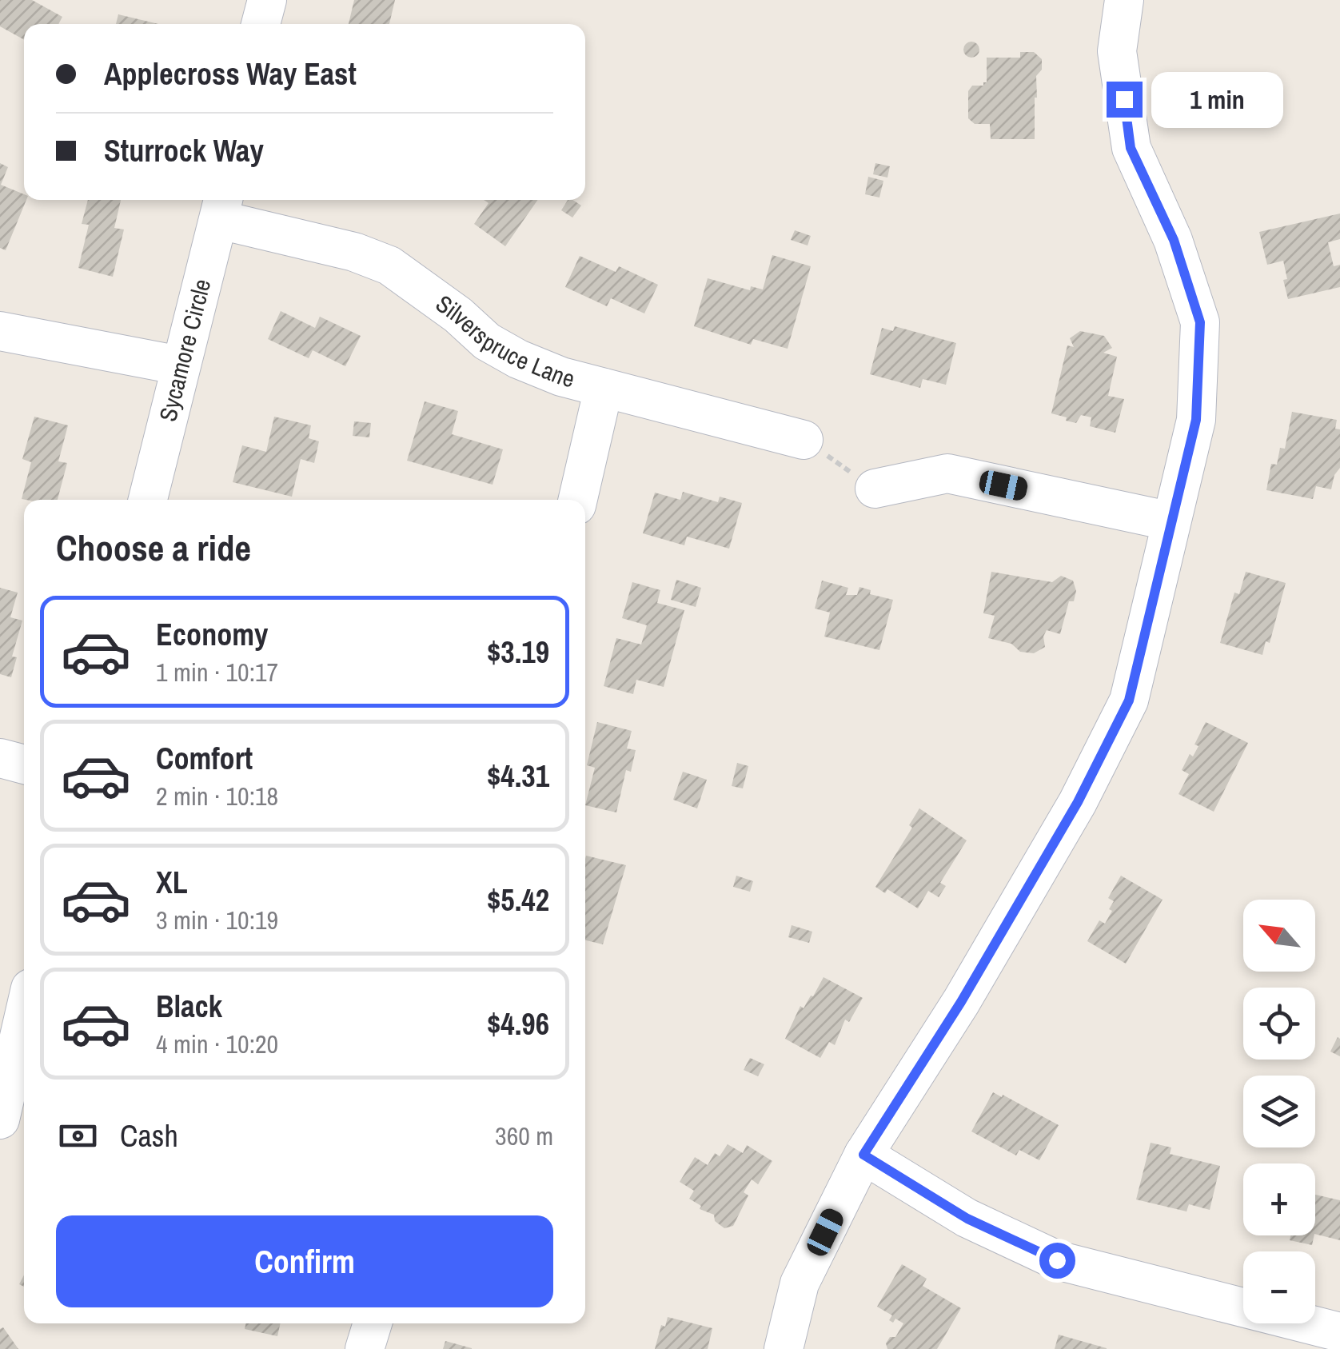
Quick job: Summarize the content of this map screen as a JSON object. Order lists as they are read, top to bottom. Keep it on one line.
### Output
{"streets":{"street":["Silverspruce Lane","Sycamore Circle"]},"crossings":[["Silverspruce Lane","Sycamore Circle"]],"north":"top left","page":{"banner":["Applecross Way East","Sturrock Way"],"bubble":"1 min","heading":"Choose a ride","list":[{"name":"Economy","note":"1 min · 10:17","value":"$3.19"},{"name":"Comfort","note":"2 min · 10:18","value":"$4.31"},{"name":"XL","note":"3 min · 10:19","value":"$5.42"},{"name":"Black","note":"4 min · 10:20","value":"$4.96"}],"map_buttons":["+","−"],"pay":["Cash","360 m"],"buttons":"Confirm"}}
